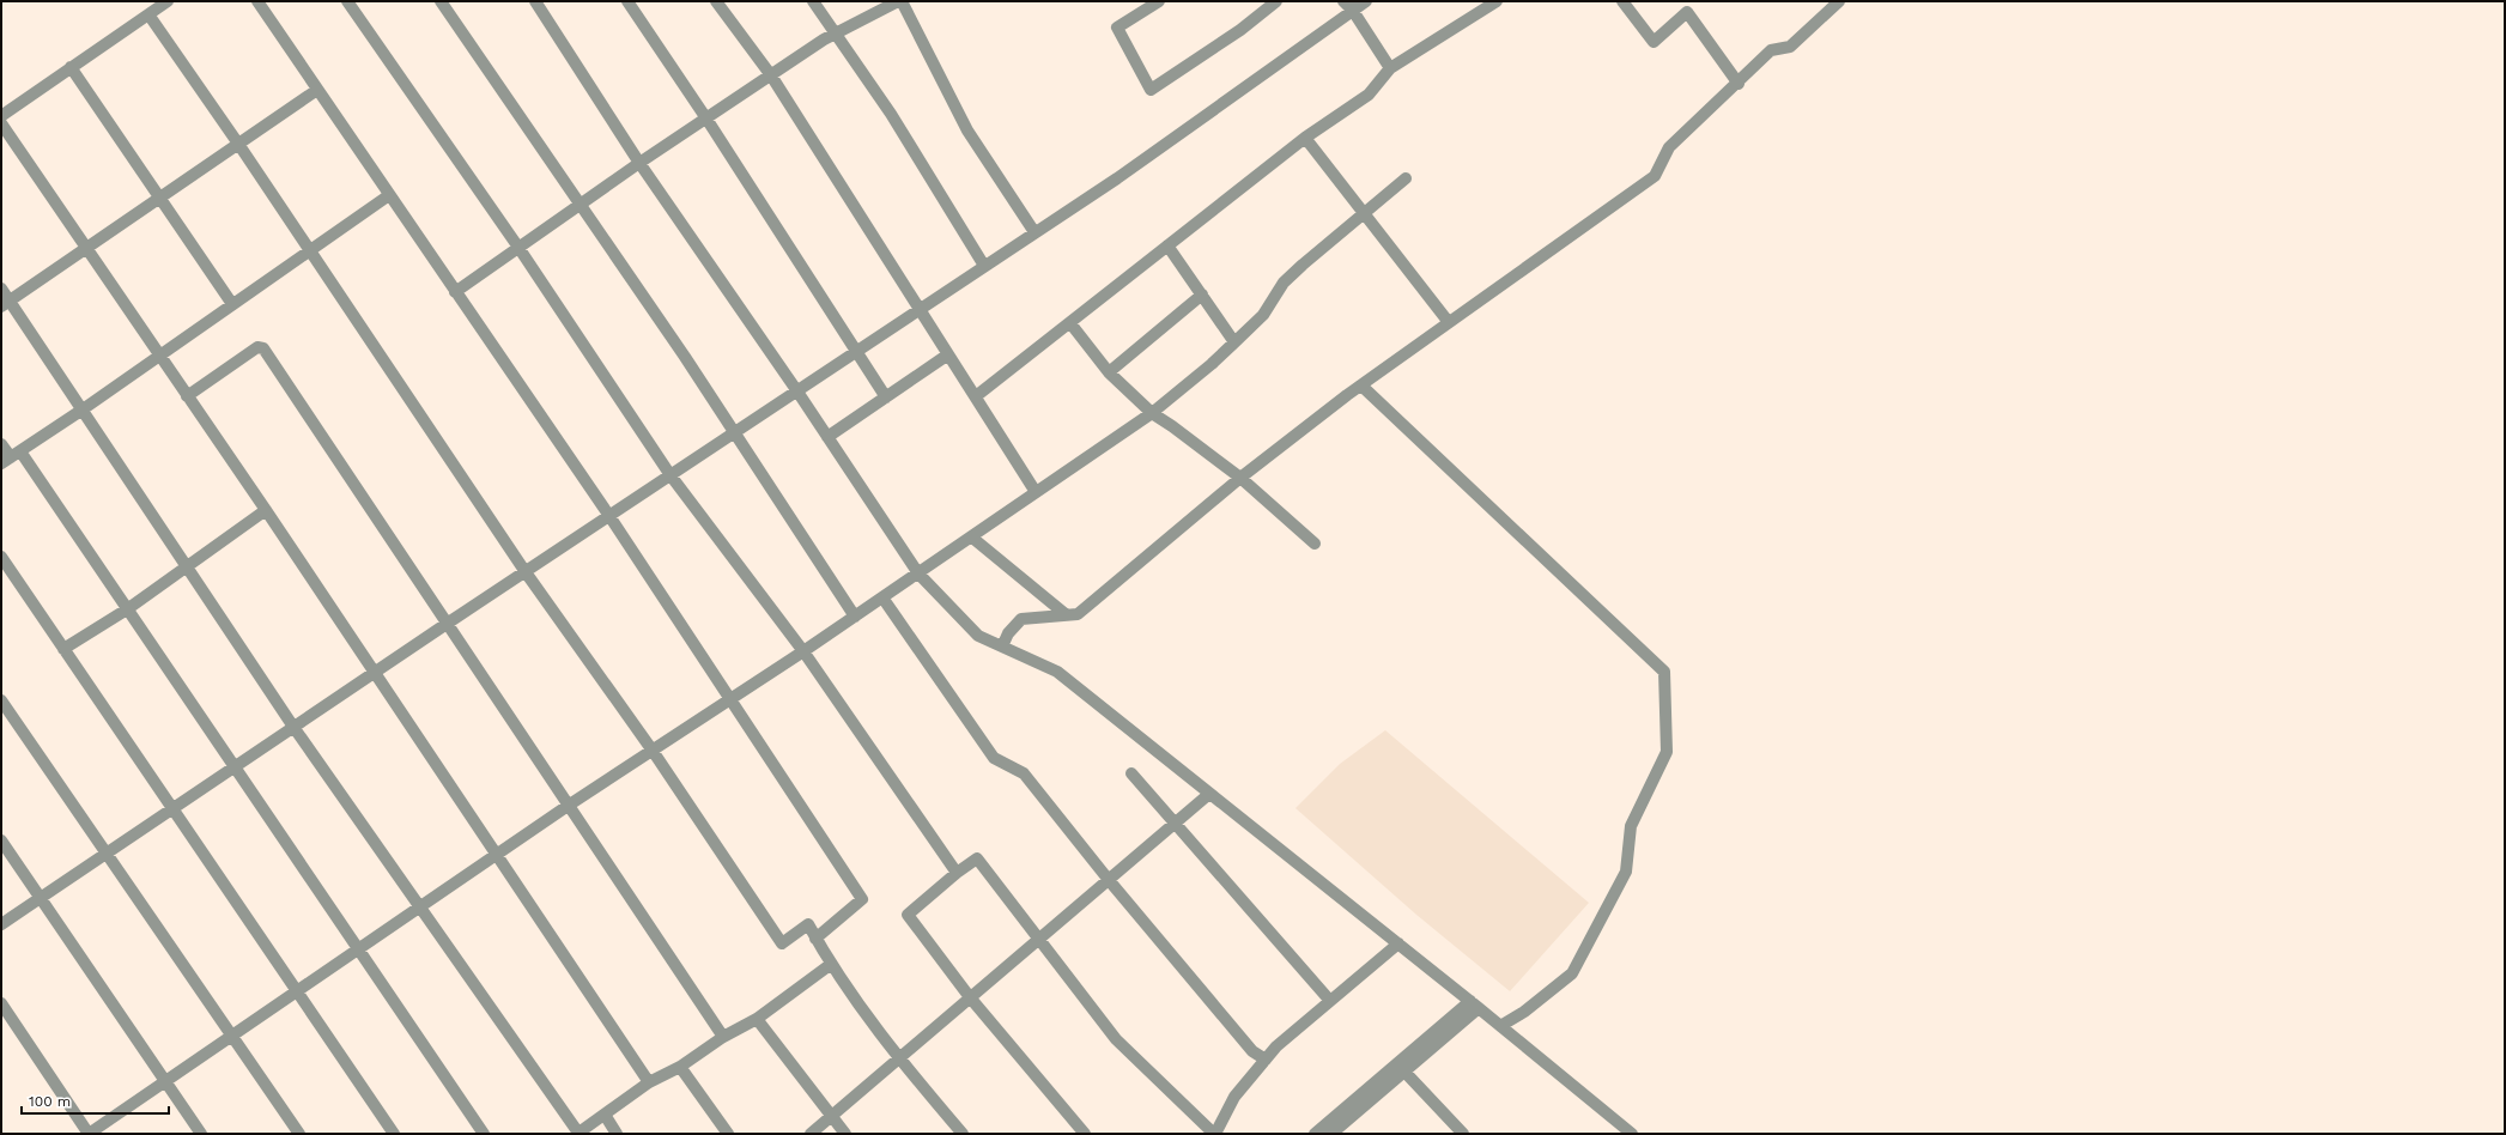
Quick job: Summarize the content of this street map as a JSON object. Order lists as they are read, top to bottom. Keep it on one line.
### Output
{"scale_bar":"100 m"}
